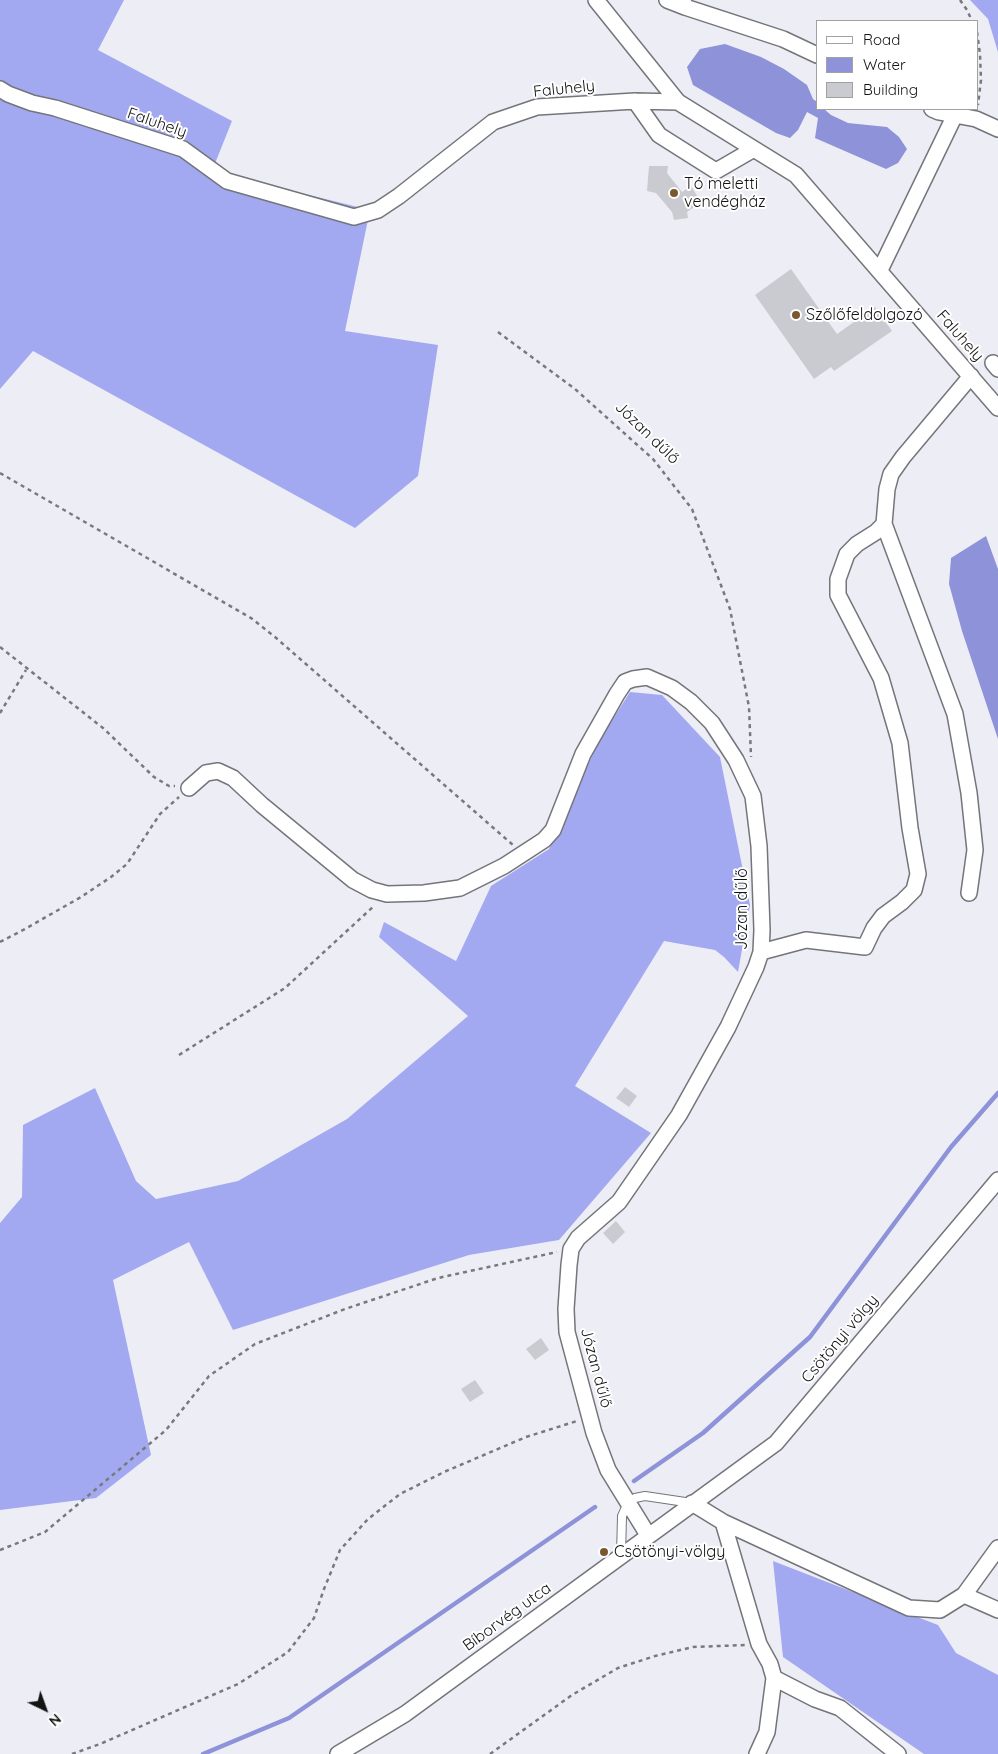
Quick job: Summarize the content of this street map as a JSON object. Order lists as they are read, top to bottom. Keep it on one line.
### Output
{"streets":{"street":["Faluhely","Józan dűlő","Csötönyi völgy","Bíborvég utca"]},"crossings":[["Józan dűlő","Bíborvég utca"],["Csötönyi völgy","Bíborvég utca"]],"places":["Tó meletti vendégház","Szőlőfeldolgozó","Csötönyi-völgy"],"legend":["Road","Water","Building"],"north":"bottom right"}
